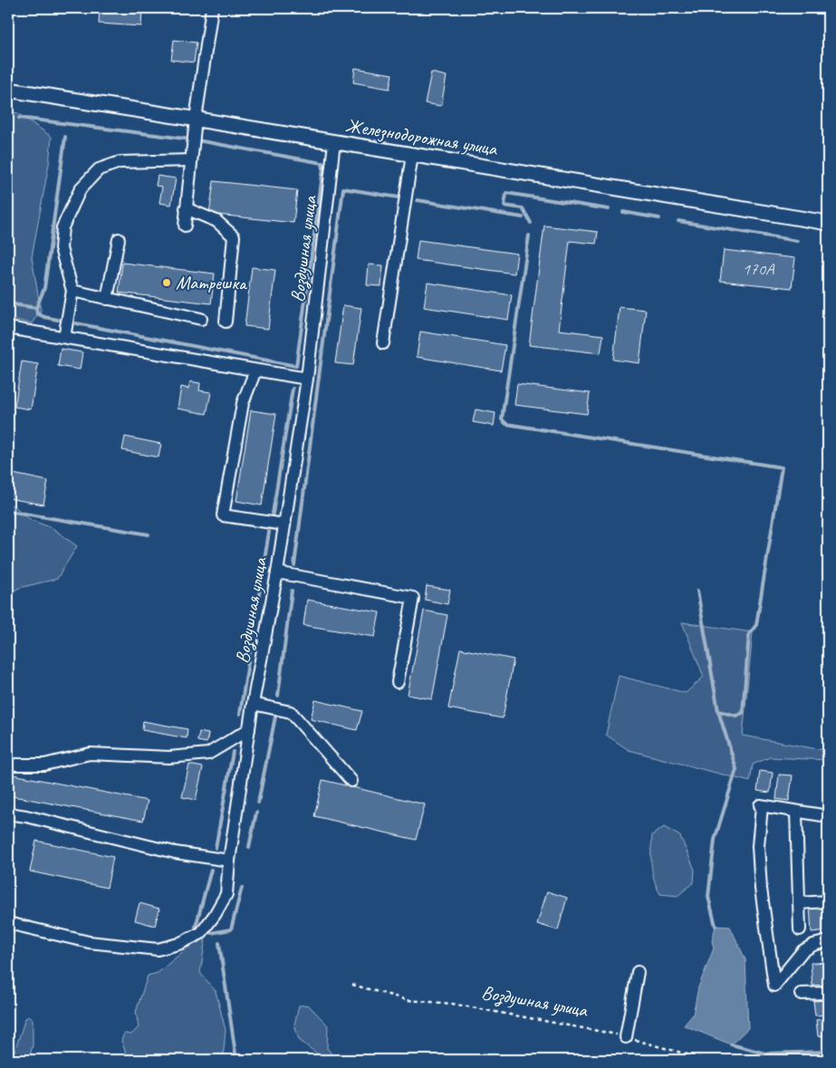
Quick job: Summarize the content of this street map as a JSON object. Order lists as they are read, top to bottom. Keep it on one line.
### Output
{"streets":{"main road":["Железнодорожная улица"],"street":["Воздушная улица"]},"crossings":[["Железнодорожная улица","Воздушная улица"]],"places":["Матрешка"],"house_numbers":["170А"]}
